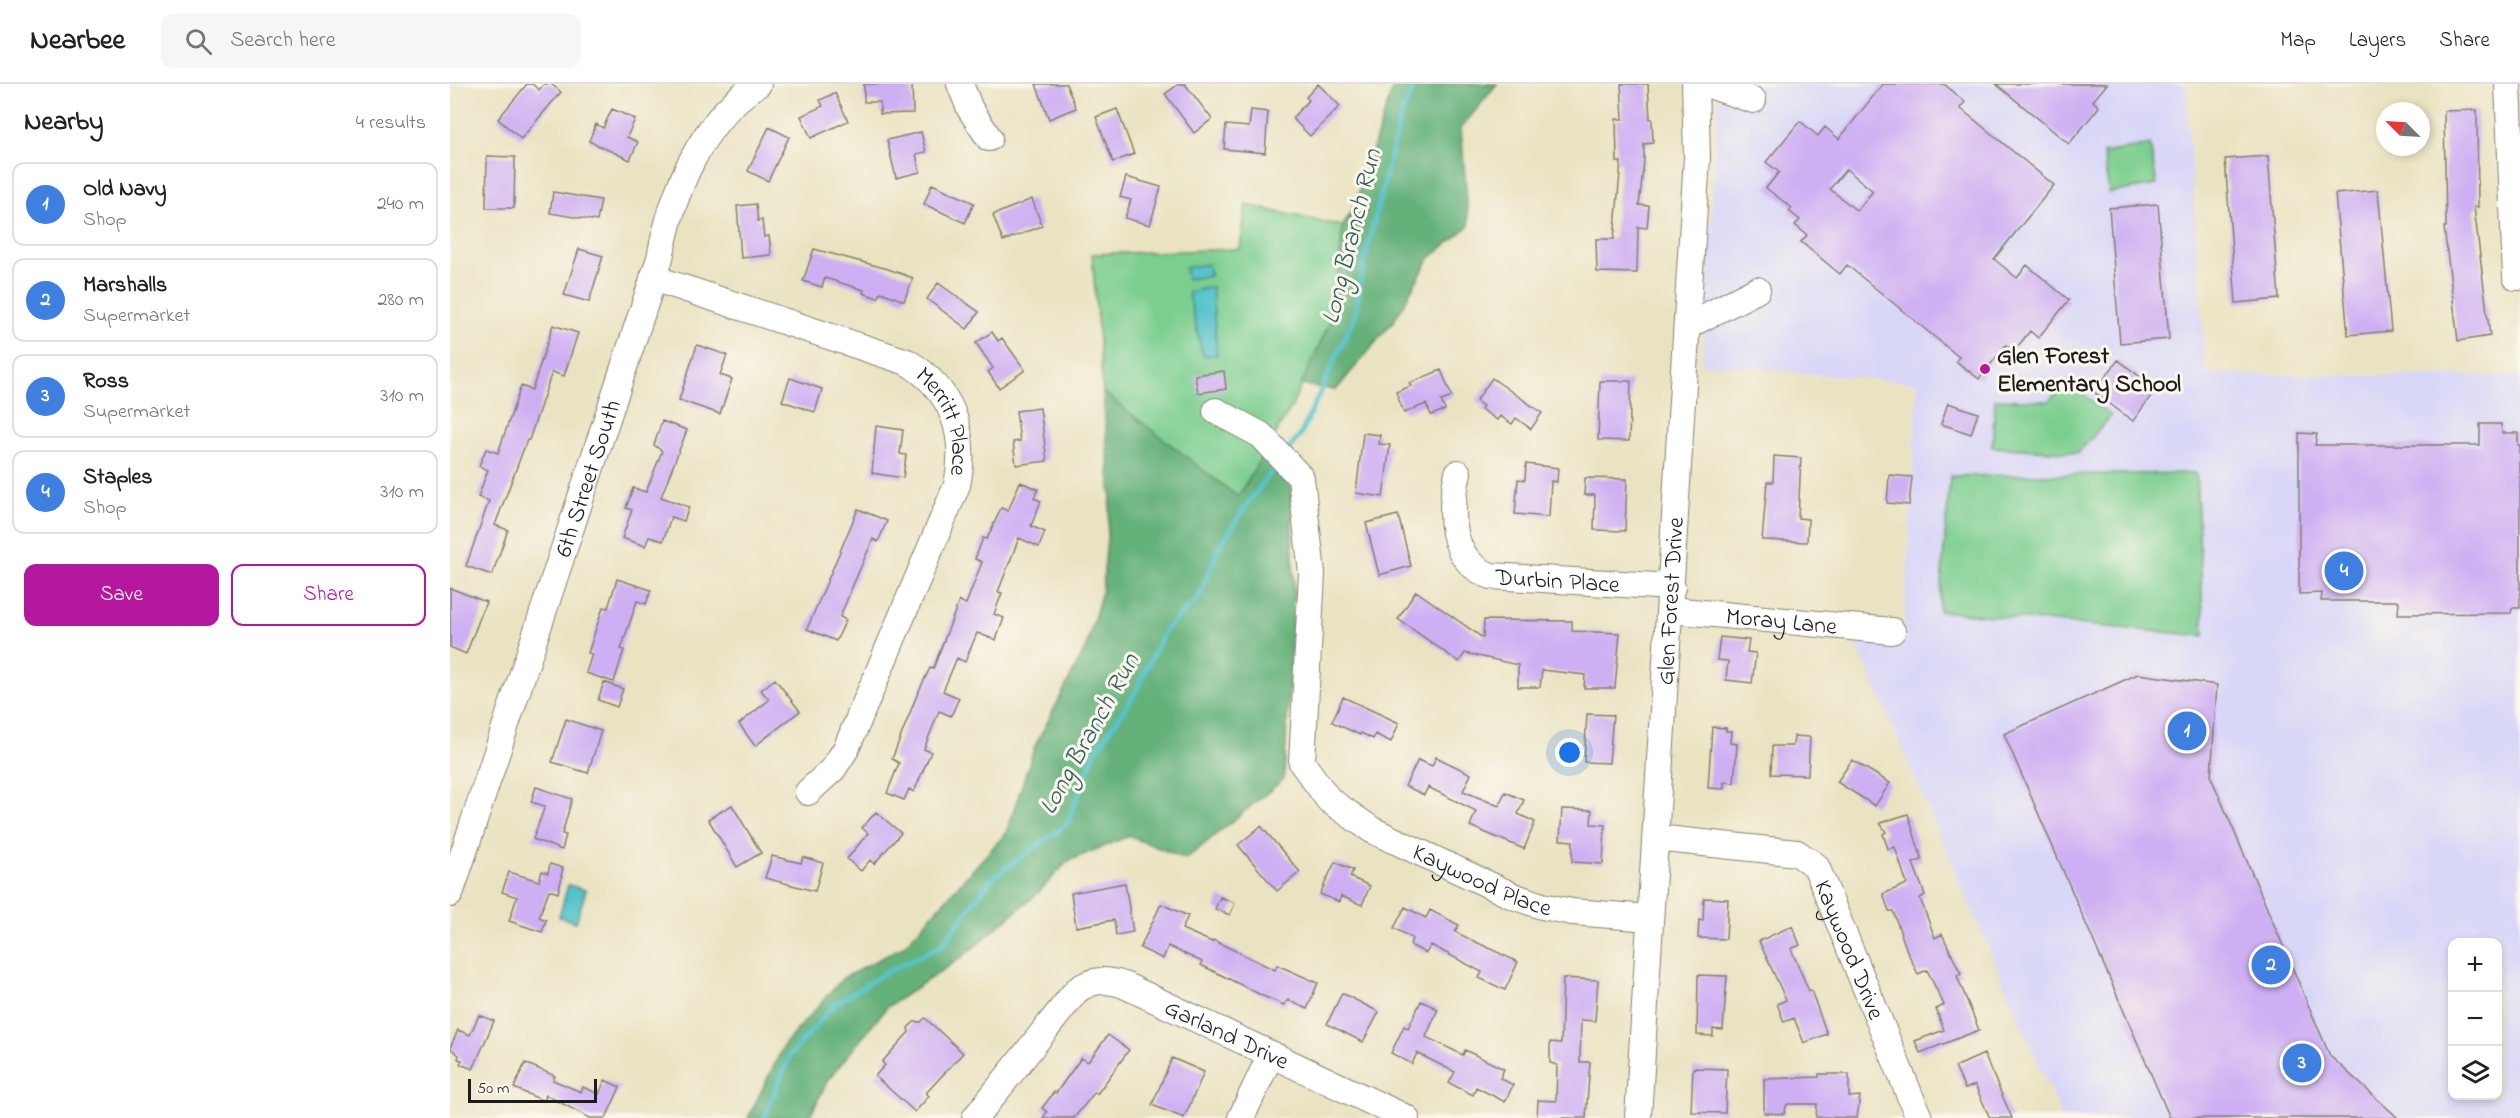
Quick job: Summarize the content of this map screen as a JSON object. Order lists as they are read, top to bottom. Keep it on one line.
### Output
{"streets":{"street":["Merritt Place","6th Street South","Durbin Place","Glen Forest Drive","Moray Lane","Kaywood Place","Kaywood Drive","Garland Drive"]},"crossings":[["Merritt Place","6th Street South"],["Durbin Place","Glen Forest Drive"],["Durbin Place","Moray Lane"],["Glen Forest Drive","Moray Lane"],["Glen Forest Drive","Kaywood Place"],["Glen Forest Drive","Kaywood Drive"]],"water":["Long Branch Run"],"places":["Glen Forest Elementary School"],"scale_bar":"50 m","north":"top left","page":{"header":"Nearbee","search":"Search here","nav":["Map","Layers","Share"],"heading":["Nearby","4 results"],"list":[{"mark":"1","name":"Old Navy","note":"Shop","value":"240 m"},{"mark":"2","name":"Marshalls","note":"Supermarket","value":"280 m"},{"mark":"3","name":"Ross","note":"Supermarket","value":"310 m"},{"mark":"4","name":"Staples","note":"Shop","value":"310 m"}],"buttons":["Save","Share"],"pins":["4","1","2","3"],"map_buttons":["+","−"],"scale":"50 m"}}
